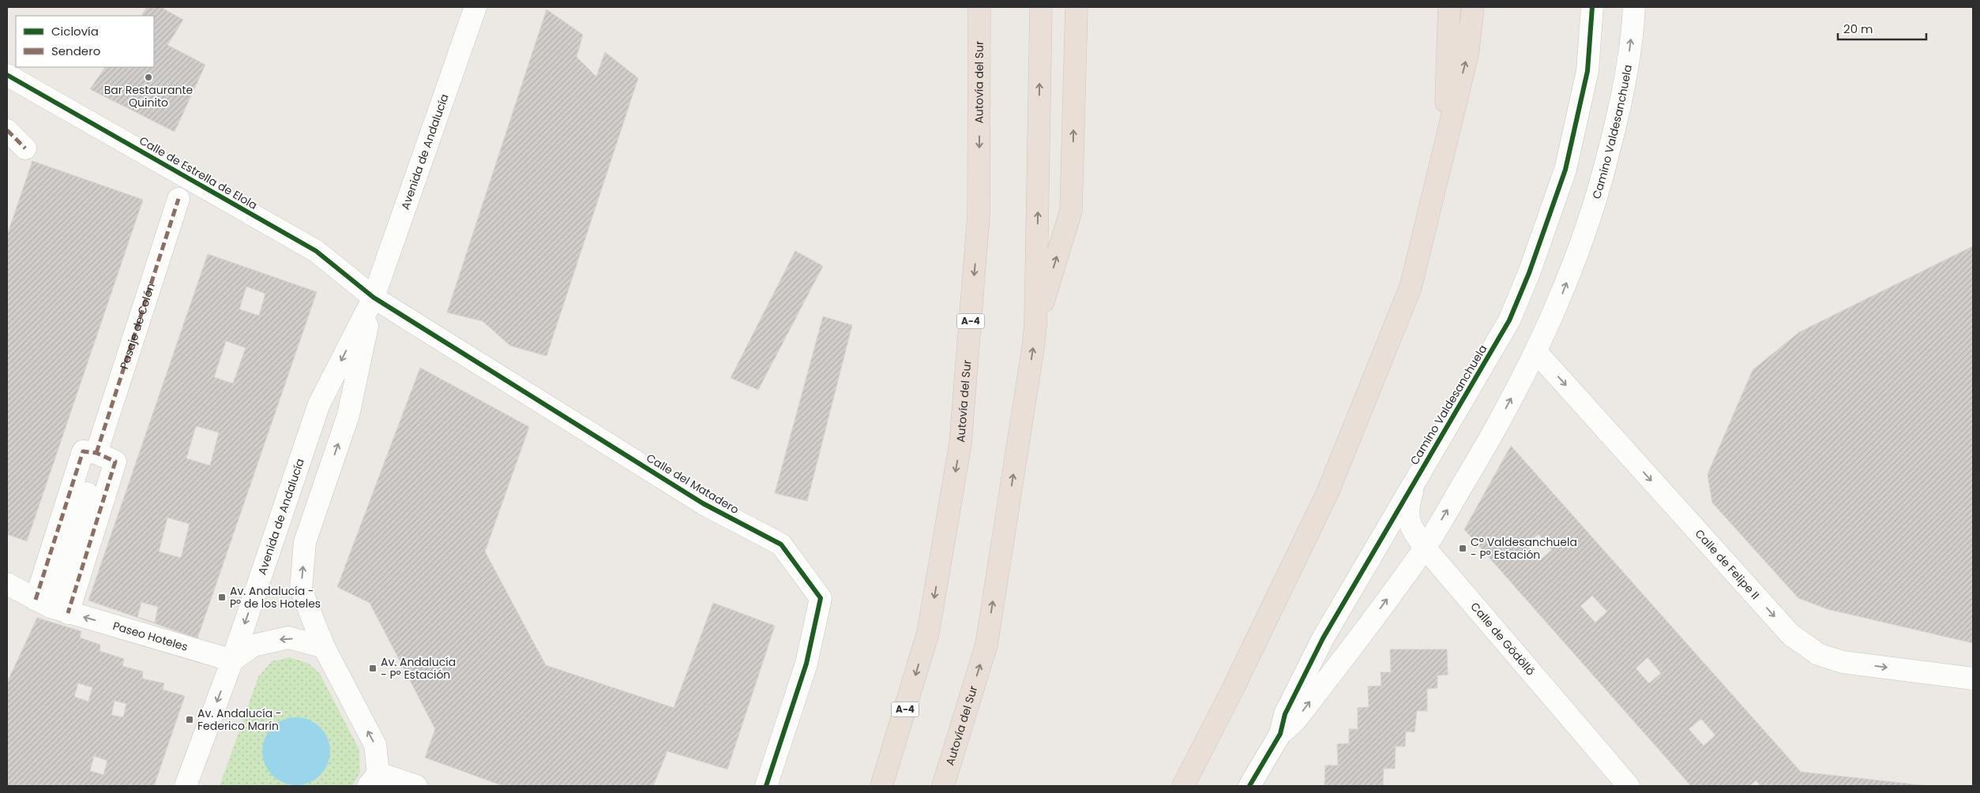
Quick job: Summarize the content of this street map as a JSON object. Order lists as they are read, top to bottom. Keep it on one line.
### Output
{"streets":{"highway":["Autovía del Sur","A-4"],"street":["Camino Valdesanchuela","Avenida de Andalucía","Calle de Estrella de Elola","Pasaje de Colón","Calle del Matadero","Calle de Felipe II","Paseo Hoteles","Calle de Gödöllő"]},"crossings":[["Camino Valdesanchuela","Calle de Felipe II"],["Camino Valdesanchuela","Calle de Gödöllő"],["Avenida de Andalucía","Calle de Estrella de Elola"],["Avenida de Andalucía","Calle del Matadero"],["Avenida de Andalucía","Paseo Hoteles"],["Calle de Estrella de Elola","Calle del Matadero"]],"one_way":["Calle de Felipe II","Paseo Hoteles"],"places":{"other":["Bar Restaurante Quinito"],"transit":["Cº Valdesanchuela - Pº Estación","Av. Andalucía - Pº de los Hoteles","Av. Andalucía - Pº Estación","Av. Andalucía - Federico Marín"]},"legend":["Ciclovía","Sendero"],"scale_bar":"20 m"}
